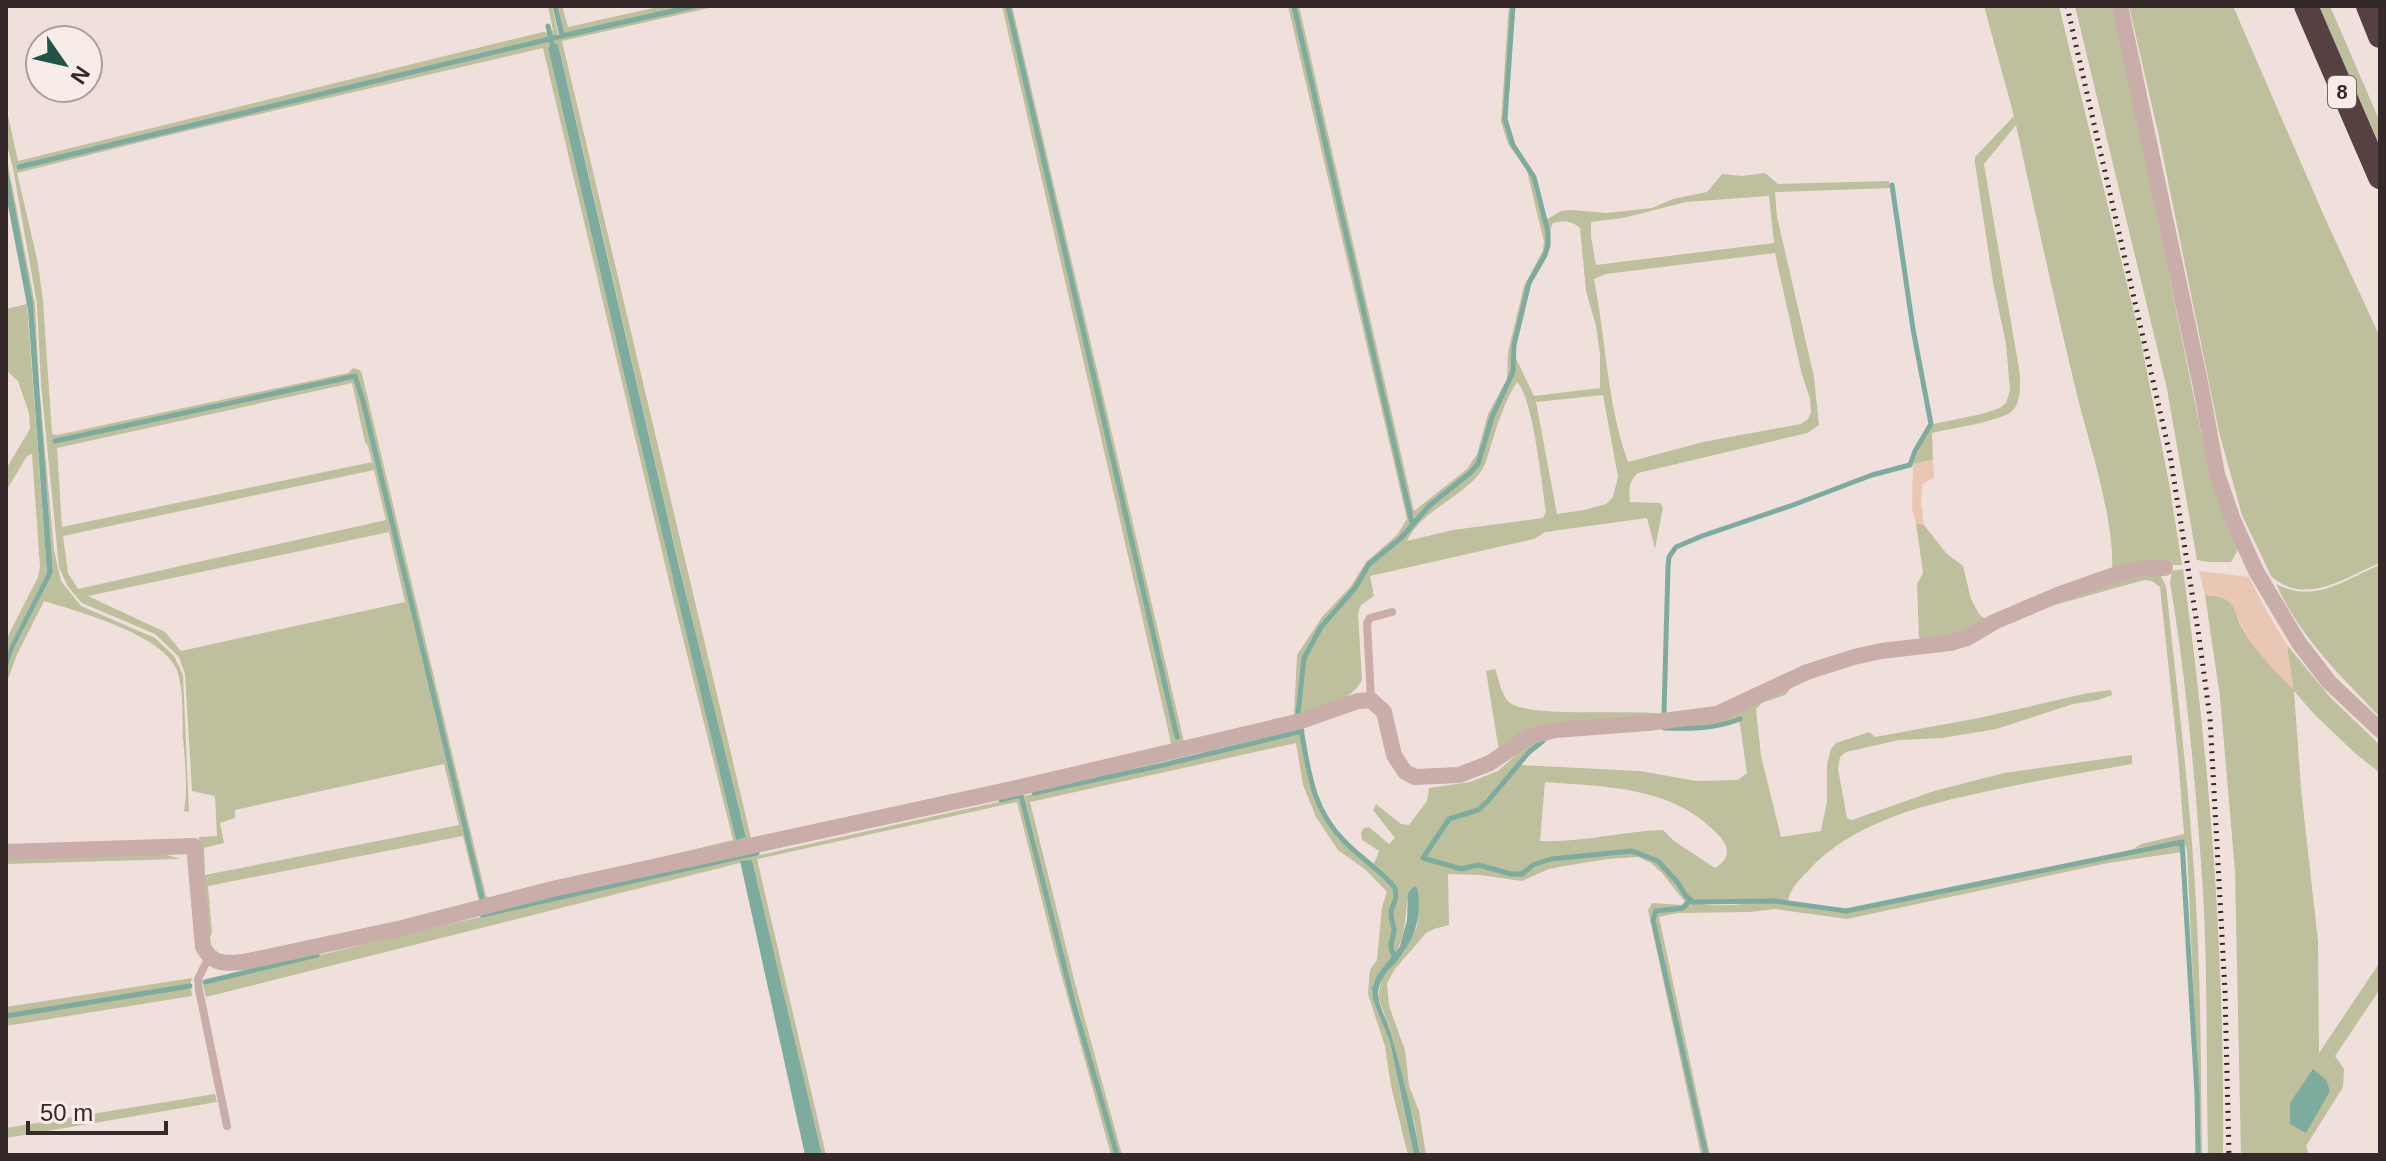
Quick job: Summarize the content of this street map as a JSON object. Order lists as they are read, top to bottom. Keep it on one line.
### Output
{"streets":{"highway":["8"]},"scale_bar":"50 m","north":"bottom right"}
